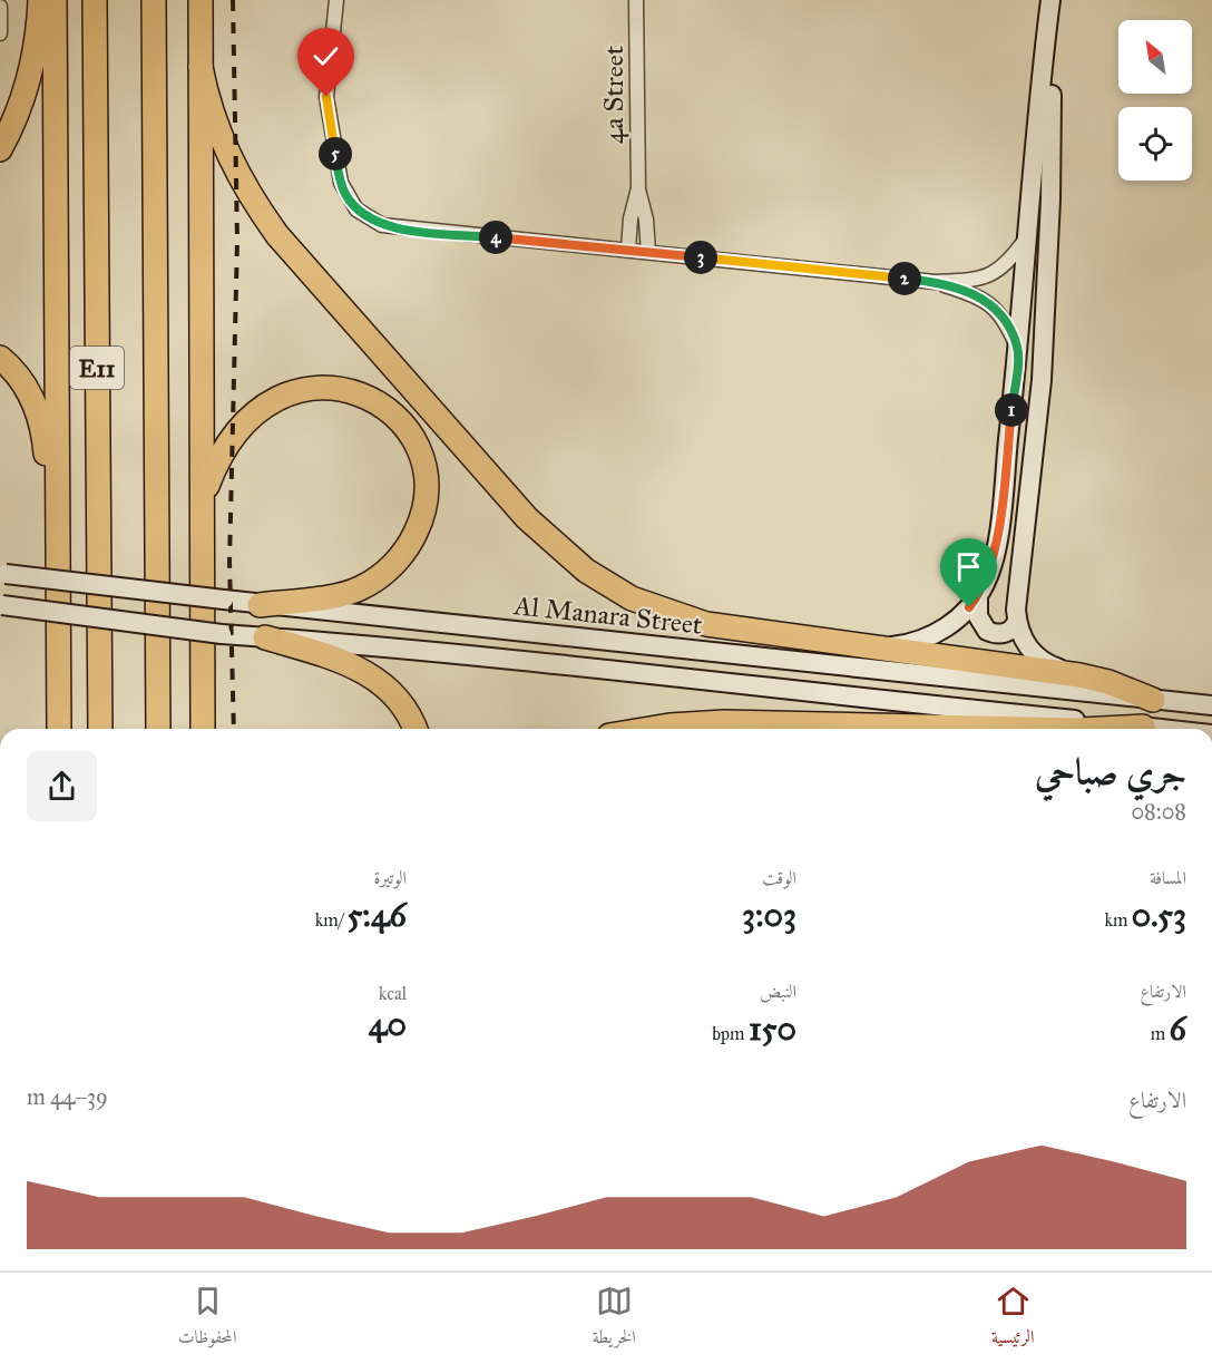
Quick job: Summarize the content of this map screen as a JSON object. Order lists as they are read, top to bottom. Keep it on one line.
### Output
{"streets":{"highway":["E11"],"main road":["Al Manara Street"],"street":["4a Street"]},"north":"top left","page":{"pins":["5","4","3","2","1"],"heading":["جري صباحي","08:08"],"stats":[["المسافة","0.53 km"],["الوقت","3:03"],["الوتيرة","5:46 /km"],["الارتفاع","6 m"],["النبض","150 bpm"],["kcal","40"]],"chart":["الارتفاع","39–44 m"],"tabs":["الرئيسية","الخريطة","المحفوظات"]}}
